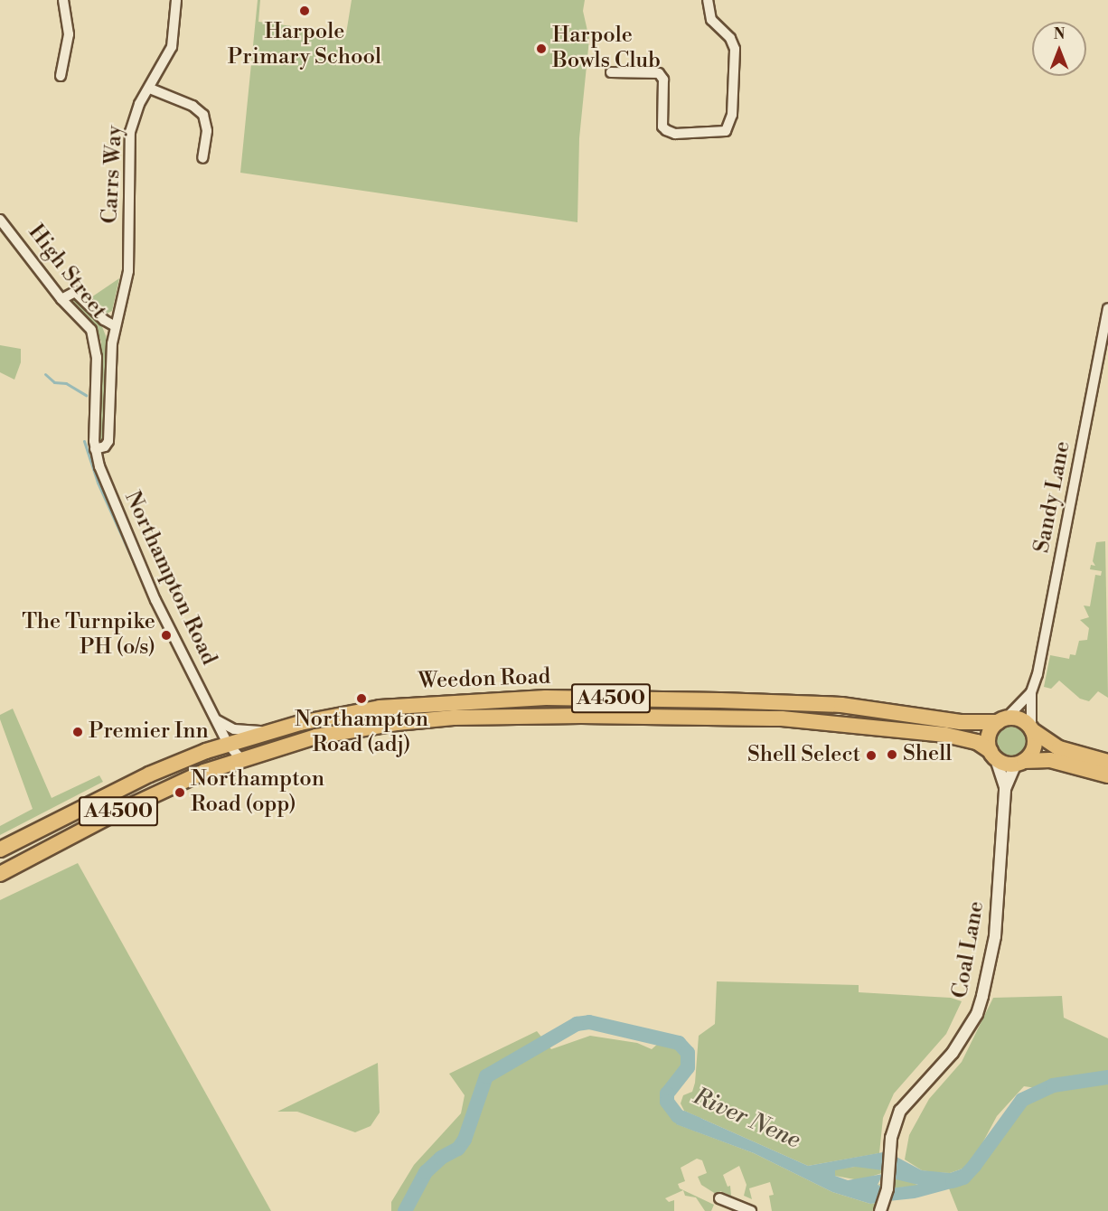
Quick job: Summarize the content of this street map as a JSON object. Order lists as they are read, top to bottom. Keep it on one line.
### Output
{"streets":{"highway":["Weedon Road","A4500"],"street":["Carrs Way","High Street","Sandy Lane","Northampton Road","Coal Lane"]},"crossings":[["Carrs Way","High Street"],["Carrs Way","Northampton Road"],["High Street","Northampton Road"],["Northampton Road","Weedon Road"],["Weedon Road","Coal Lane"]],"water":["River Nene"],"places":["Harpole Primary School","Harpole Bowls Club","The Turnpike PH (o/s)","Northampton Road (adj)","Premier Inn","Shell","Shell Select","Northampton Road (opp)"],"north":"top"}
